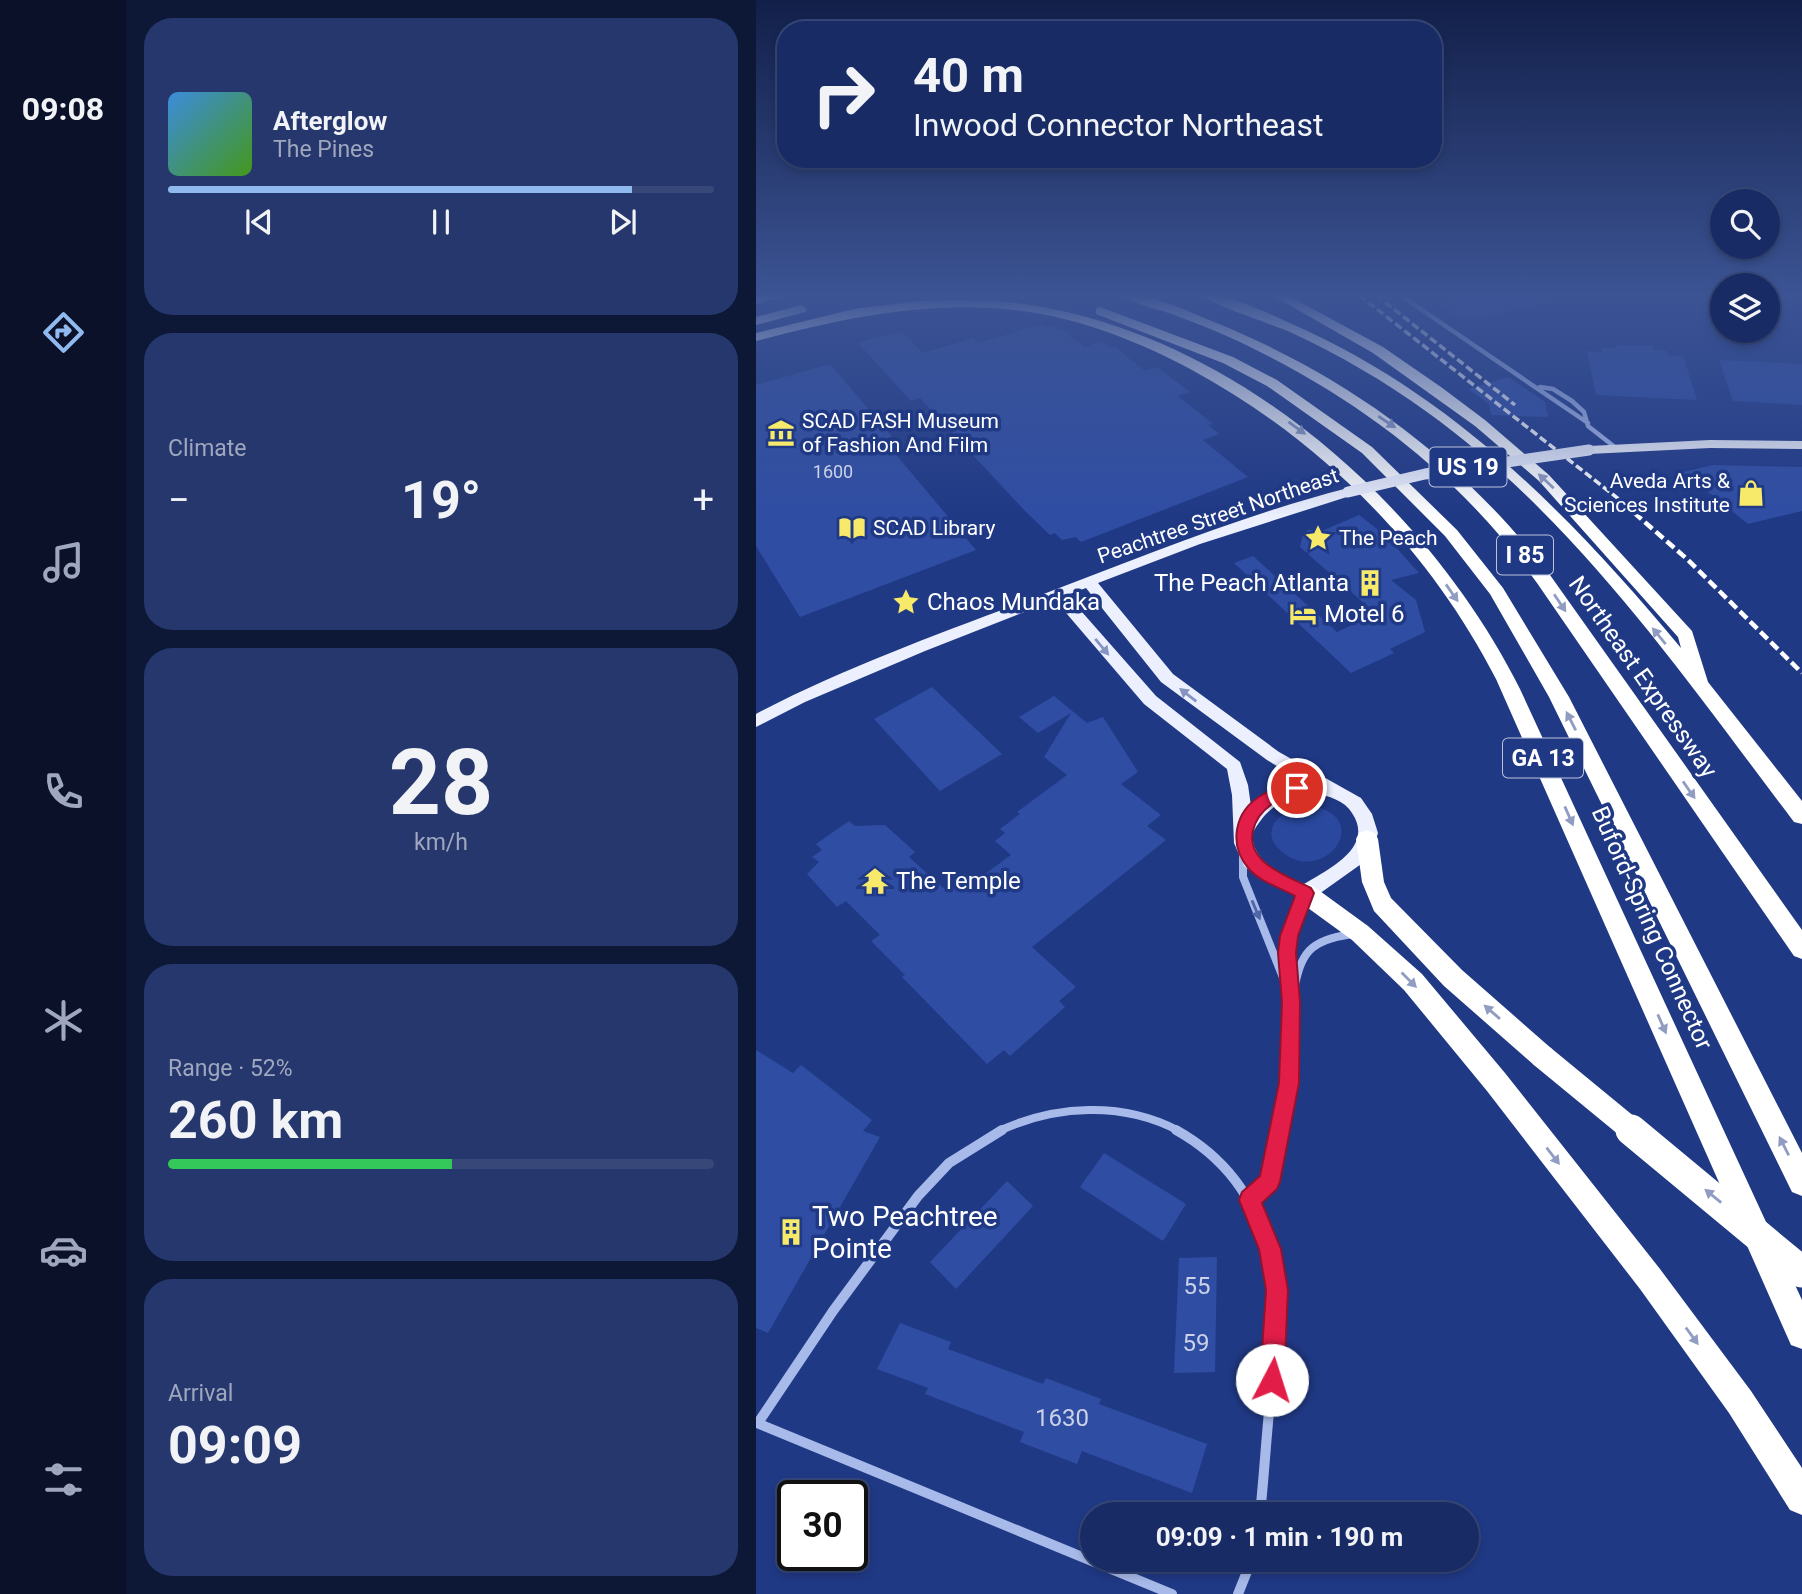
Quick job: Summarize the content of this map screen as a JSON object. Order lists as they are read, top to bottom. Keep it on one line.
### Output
{"streets":{"highway":["US 19","Peachtree Street Northeast","I 85","Northeast Expressway","GA 13","Buford-Spring Connector"]},"places":{"museum":["SCAD FASH Museum of Fashion And Film"],"shop":["Aveda Arts & Sciences Institute"],"library":["SCAD Library"],"place":["The Peach","Chaos Mundaka"],"building":["The Peach Atlanta","Two Peachtree Pointe"],"hotel":["Motel 6"],"temple":["The Temple"]},"house_numbers":["1600","55","59","1630"],"page":{"tabs":"09:08","turn":["40 m","Inwood Connector Northeast"],"song":["Afterglow","The Pines"],"tile":["Climate",["28","km/h"],["Range · 52%","260 km"],["Arrival","09:09"]],"heat":["−","19°","+"],"limit":"30","trip":"09:09 · 1 min · 190 m"}}
